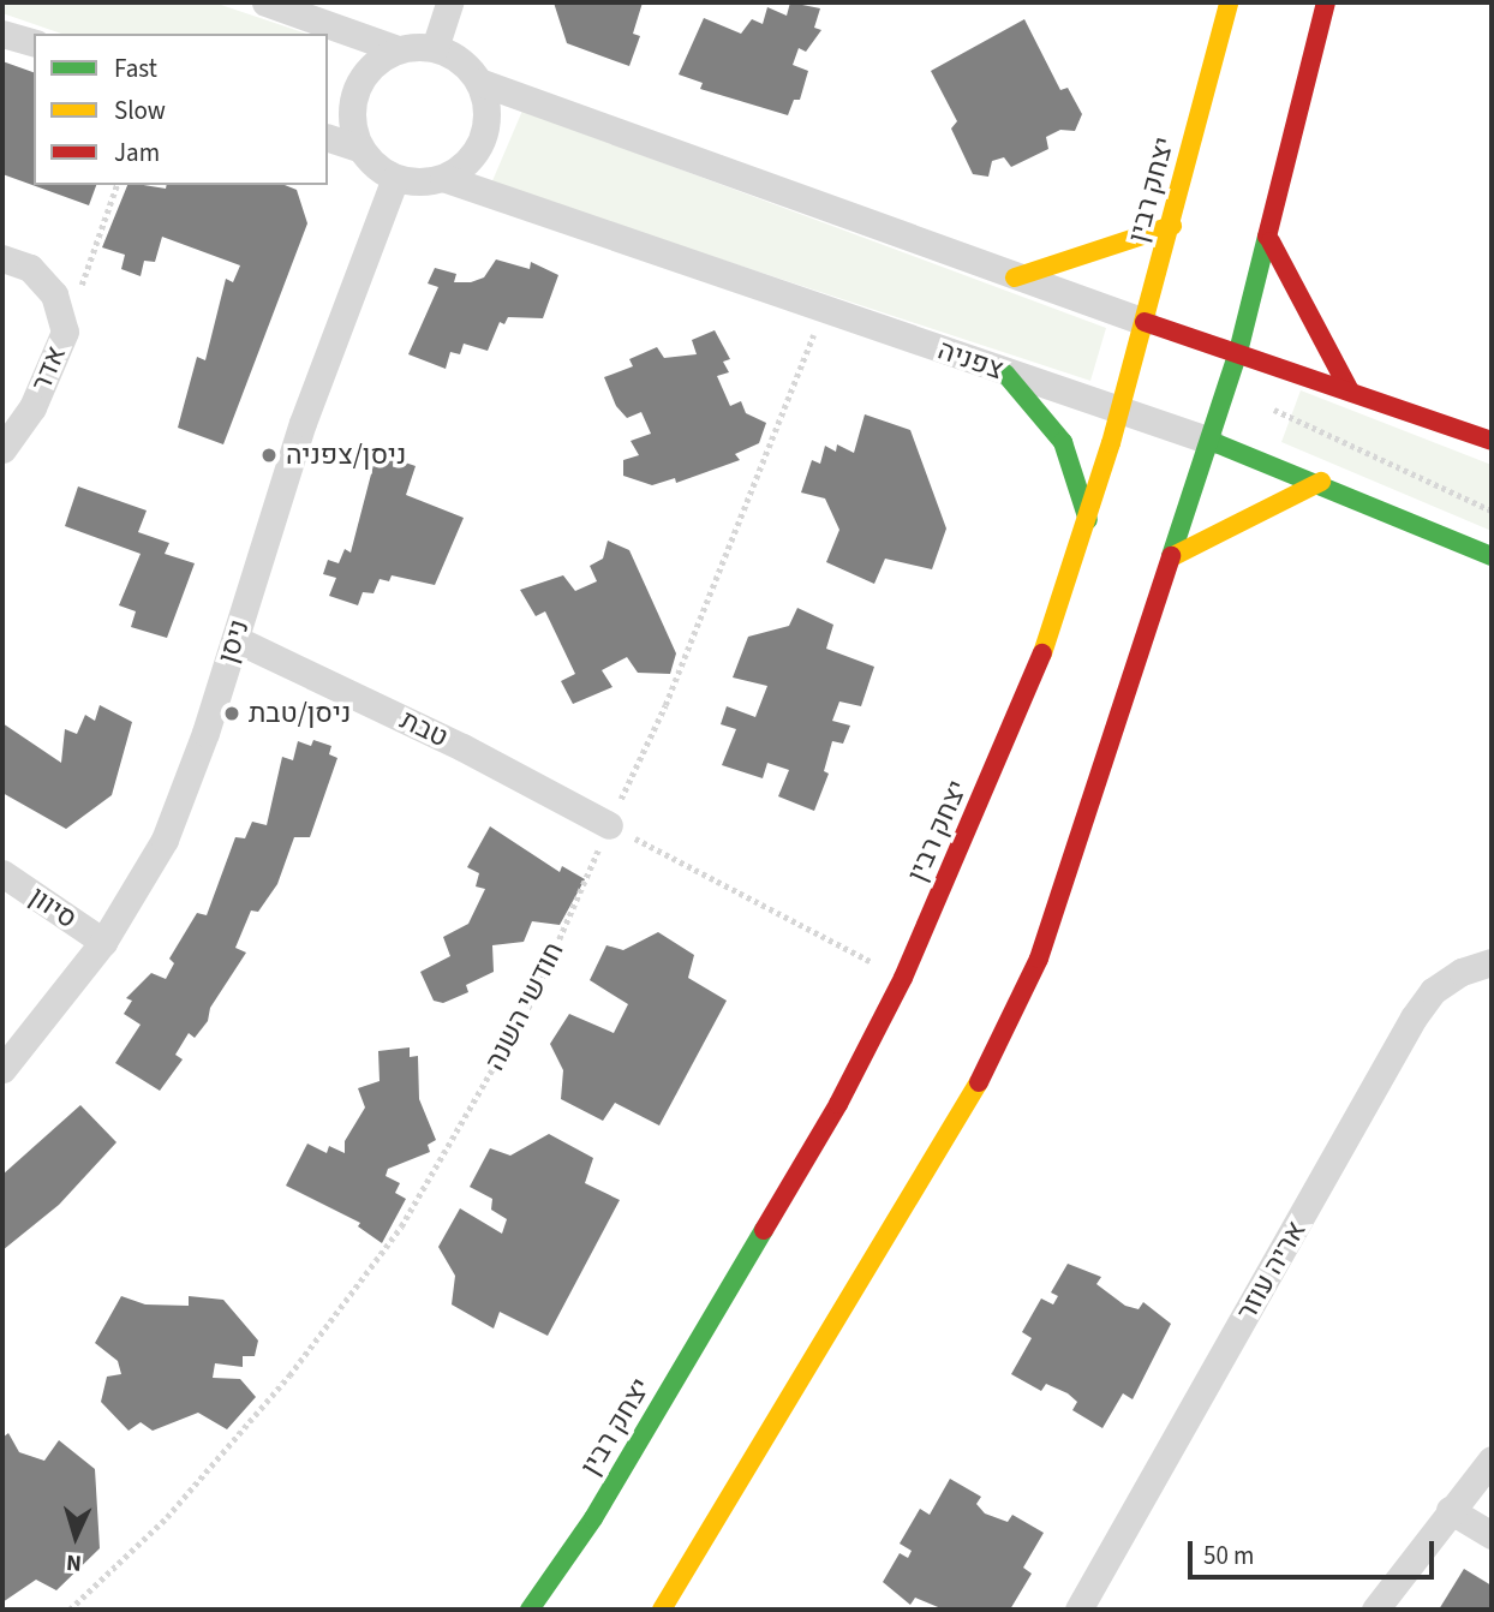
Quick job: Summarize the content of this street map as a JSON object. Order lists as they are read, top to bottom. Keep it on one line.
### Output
{"streets":{"main road":["יצחק רבין","צפניה"],"street":["אדר","ניסן","טבת","סיוון","אריה עוזר"],"path":["חודשי השנה"]},"crossings":[["יצחק רבין","צפניה"],["צפניה","ניסן"],["צפניה","חודשי השנה"],["ניסן","טבת"],["ניסן","סיוון"],["טבת","חודשי השנה"]],"places":["ניסן/צפניה","ניסן/טבת"],"legend":["Fast","Slow","Jam"],"scale_bar":"50 m","north":"bottom"}
